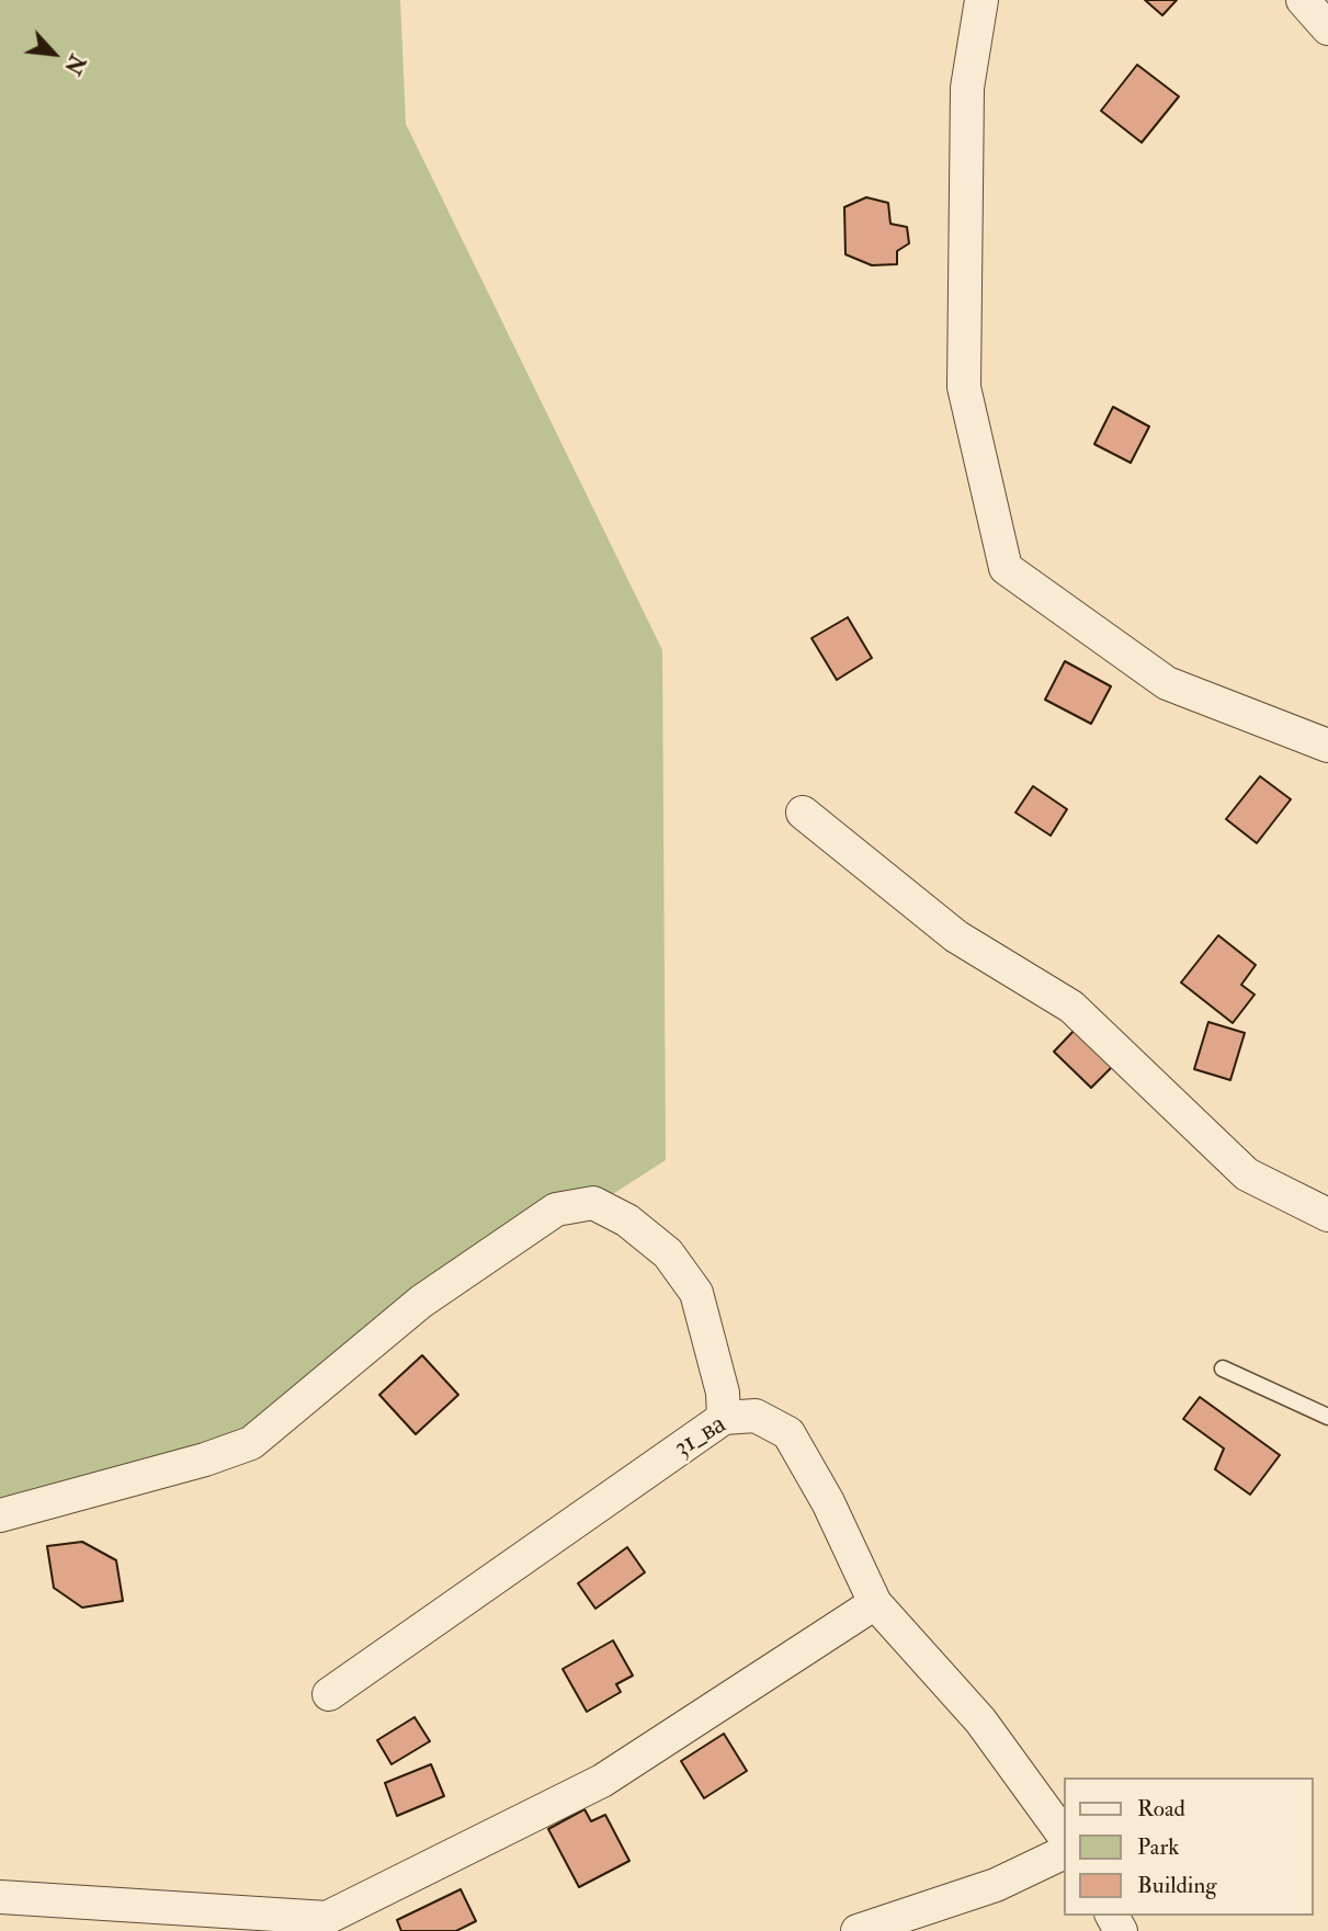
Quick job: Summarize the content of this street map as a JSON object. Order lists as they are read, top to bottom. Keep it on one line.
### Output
{"streets":{"street":["31_ва"]},"legend":["Road","Park","Building"],"north":"bottom right"}
